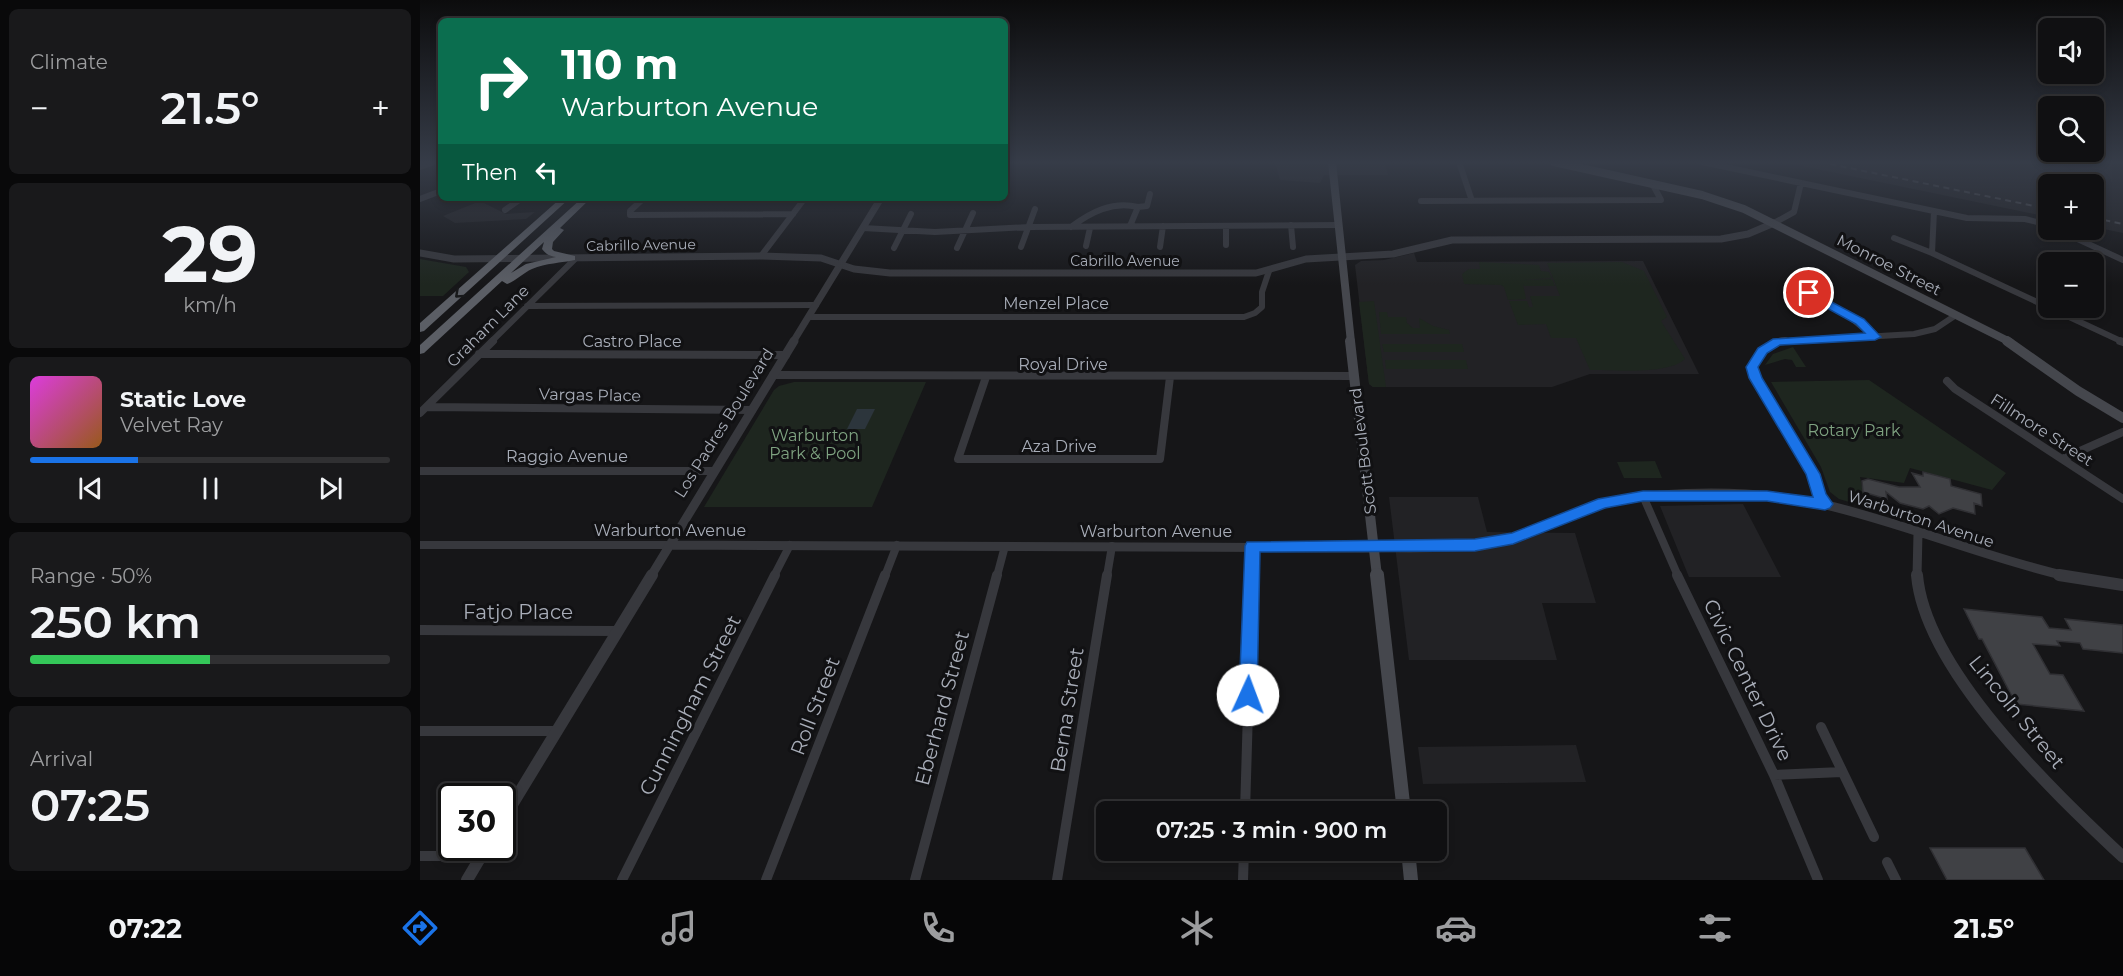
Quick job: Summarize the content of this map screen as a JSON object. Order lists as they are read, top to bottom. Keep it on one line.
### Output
{"streets":{"main road":["Monroe Street","Scott Boulevard"],"street":["Cabrillo Avenue","Menzel Place","Graham Lane","Castro Place","Royal Drive","Vargas Place","Los Padres Boulevard","Fillmore Street","Aza Drive","Raggio Avenue","Warburton Avenue","Fatjo Place","Civic Center Drive","Cunningham Street","Roll Street","Eberhard Street","Berna Street","Lincoln Street"]},"crossings":[["Cabrillo Avenue","Monroe Street"],["Cabrillo Avenue","Menzel Place"],["Cabrillo Avenue","Graham Lane"],["Cabrillo Avenue","Los Padres Boulevard"],["Cabrillo Avenue","Scott Boulevard"],["Menzel Place","Los Padres Boulevard"],["Graham Lane","Castro Place"],["Graham Lane","Vargas Place"],["Castro Place","Los Padres Boulevard"],["Royal Drive","Los Padres Boulevard"],["Royal Drive","Aza Drive"],["Royal Drive","Scott Boulevard"],["Vargas Place","Los Padres Boulevard"],["Los Padres Boulevard","Raggio Avenue"],["Los Padres Boulevard","Warburton Avenue"],["Los Padres Boulevard","Fatjo Place"],["Scott Boulevard","Warburton Avenue"],["Warburton Avenue","Civic Center Drive"],["Warburton Avenue","Cunningham Street"],["Warburton Avenue","Roll Street"],["Warburton Avenue","Eberhard Street"],["Warburton Avenue","Berna Street"],["Warburton Avenue","Lincoln Street"]],"parks":["Rotary Park","Warburton Park & Pool"],"page":{"tile":["Climate",["29","km/h"],["Range · 50%","250 km"],["Arrival","07:25"]],"map_buttons":["+","−"],"turn":["110 m","Warburton Avenue"],"heat":["−","21.5°","+"],"then":"Then","song":["Static Love","Velvet Ray"],"limit":"30","trip":"07:25 · 3 min · 900 m","tabs":["07:22","21.5°"]}}
